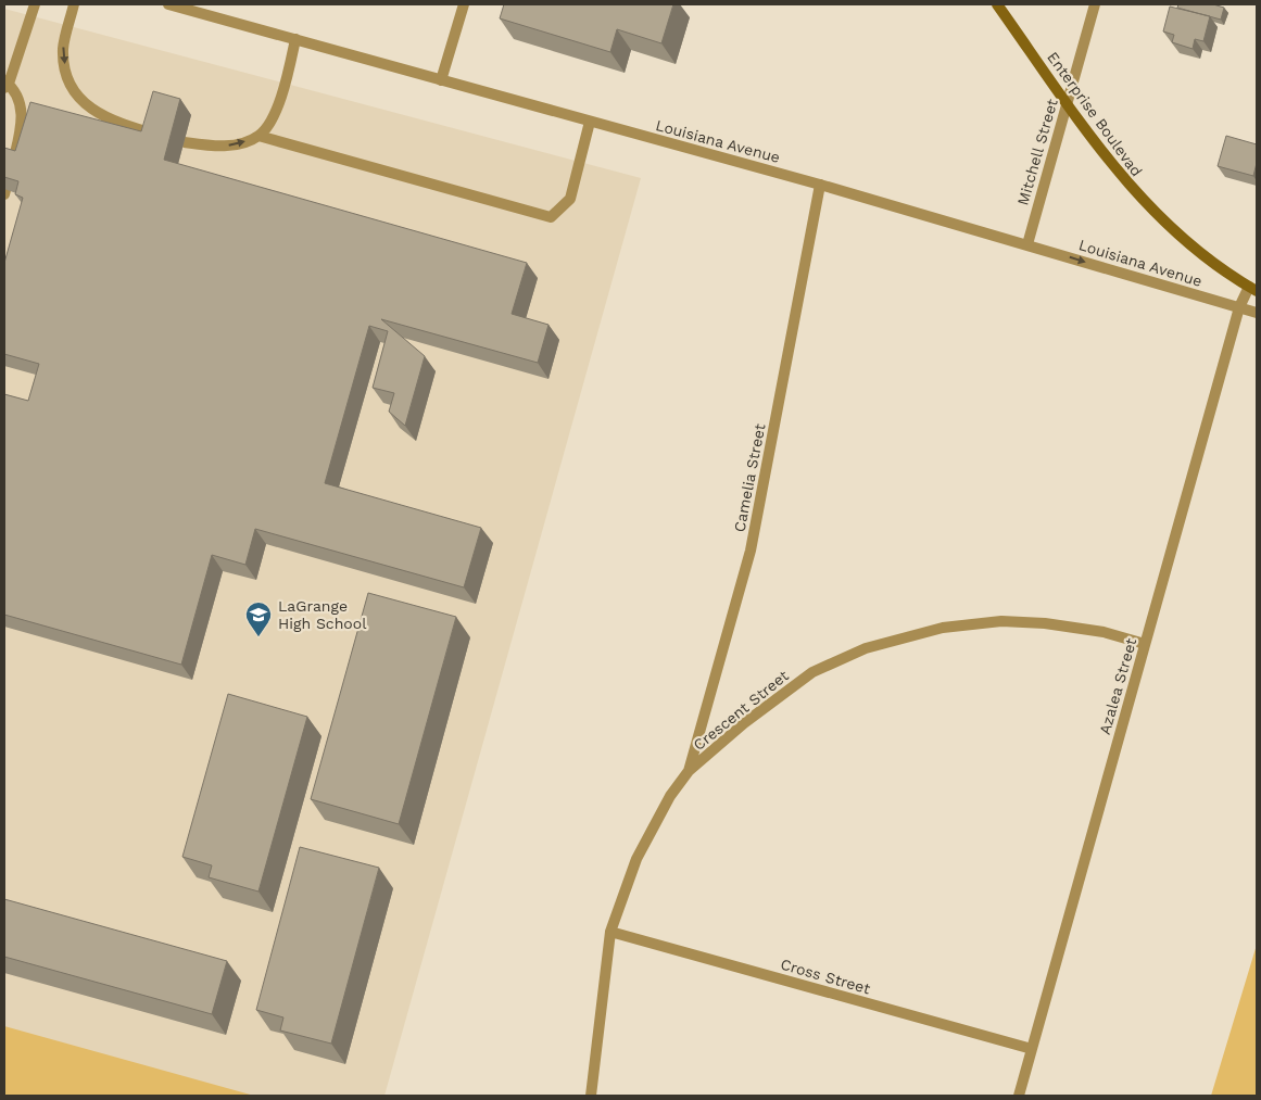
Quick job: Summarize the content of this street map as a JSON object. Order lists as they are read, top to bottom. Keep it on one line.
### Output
{"streets":{"main road":["Enterprise Boulevad"],"street":["Louisiana Avenue","Mitchell Street","Camelia Street","Azalea Street","Crescent Street","Cross Street"]},"crossings":[["Enterprise Boulevad","Mitchell Street"],["Enterprise Boulevad","Azalea Street"],["Louisiana Avenue","Mitchell Street"],["Louisiana Avenue","Camelia Street"],["Louisiana Avenue","Azalea Street"],["Camelia Street","Crescent Street"],["Azalea Street","Crescent Street"],["Azalea Street","Cross Street"],["Crescent Street","Cross Street"]],"places":{"school or university":["LaGrange High School"]}}
